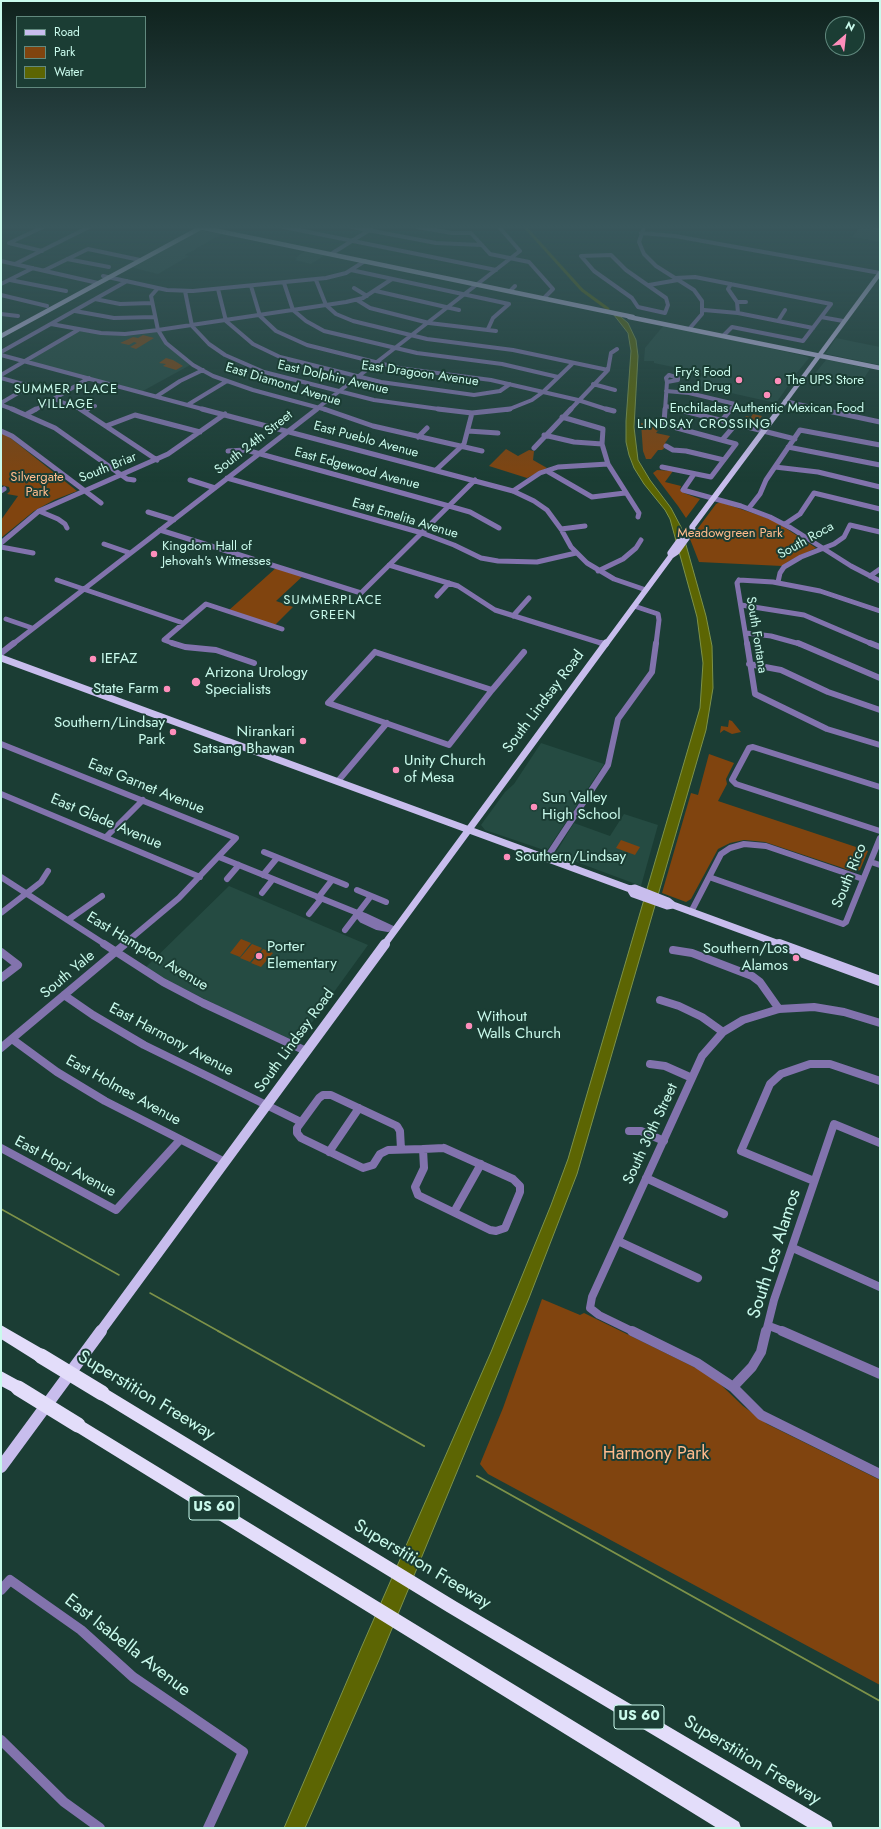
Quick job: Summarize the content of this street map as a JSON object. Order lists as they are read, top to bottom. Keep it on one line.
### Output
{"streets":{"highway":["Superstition Freeway","US 60"],"main road":["South Lindsay Road"],"street":["East Dragoon Avenue","East Dolphin Avenue","East Diamond Avenue","East Pueblo Avenue","South 24th Street","South Briar","East Edgewood Avenue","East Emelita Avenue","South Roca","South Fontana","East Garnet Avenue","East Glade Avenue","South Rico","East Hampton Avenue","South Yale","East Harmony Avenue","East Holmes Avenue","South 30th Street","East Hopi Avenue","South Los Alamos","East Isabella Avenue"]},"crossings":[["East Dragoon Avenue","South 24th Street"],["East Dolphin Avenue","South 24th Street"],["East Diamond Avenue","South 24th Street"],["East Pueblo Avenue","South 24th Street"],["East Pueblo Avenue","South Briar"],["East Pueblo Avenue","East Emelita Avenue"],["East Pueblo Avenue","South Lindsay Road"],["South 24th Street","East Edgewood Avenue"],["South 24th Street","East Emelita Avenue"],["South Roca","South Fontana"],["South Lindsay Road","East Hampton Avenue"],["South Lindsay Road","East Harmony Avenue"],["South Lindsay Road","East Holmes Avenue"],["East Garnet Avenue","South Yale"],["East Glade Avenue","South Yale"],["East Hampton Avenue","South Yale"],["South Yale","East Harmony Avenue"],["South Yale","East Holmes Avenue"],["East Holmes Avenue","East Hopi Avenue"],["South 30th Street","South Los Alamos"]],"districts":["SUMMER PLACE VILLAGE","LINDSAY CROSSING","SUMMERPLACE GREEN"],"parks":["Silvergate Park","Meadowgreen Park","Harmony Park"],"places":["Fry's Food and Drug","The UPS Store","Enchiladas Authentic Mexican Food","Kingdom Hall of Jehovah's Witnesses","IEFAZ","Arizona Urology Specialists","State Farm","Southern/Lindsay Park","Nirankari Satsang Bhawan","Unity Church of Mesa","Sun Valley High School","Southern/Lindsay","Porter Elementary","Southern/Los Alamos","Without Walls Church"],"legend":["Road","Park","Water"],"north":"top right"}
